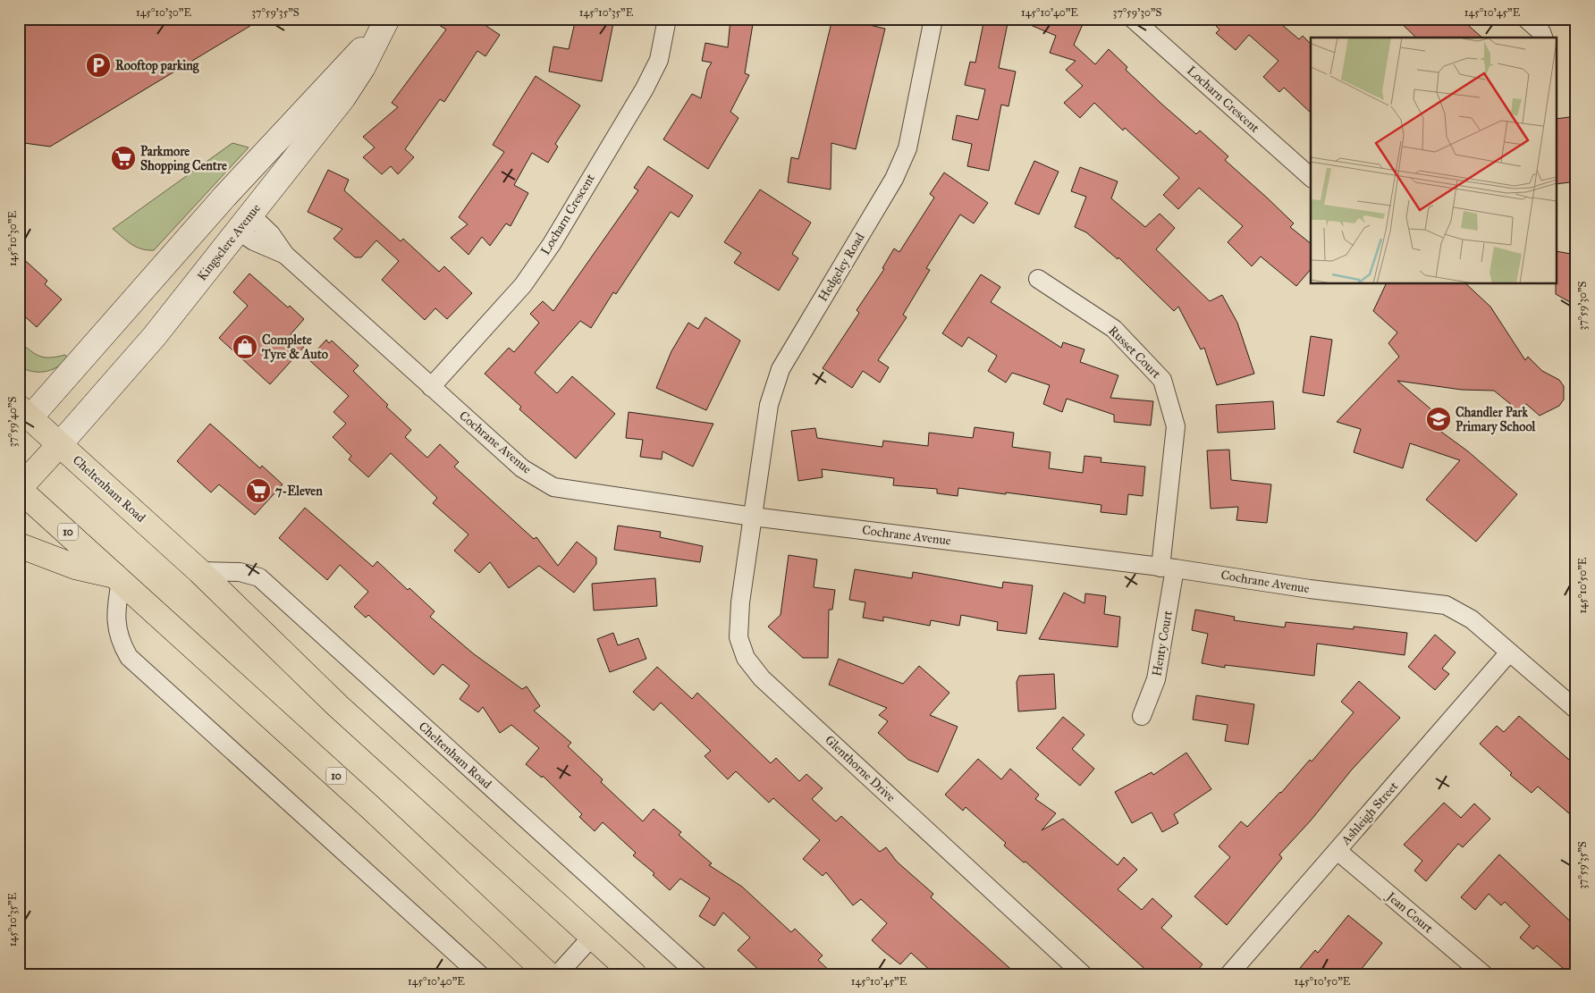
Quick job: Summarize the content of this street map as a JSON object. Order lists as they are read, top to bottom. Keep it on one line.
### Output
{"streets":{"main road":["Kingsclere Avenue","Cheltenham Road","10"],"street":["Locharn Crescent","Hedgeley Road","Russet Court","Cochrane Avenue","Henty Court","Glenthorne Drive","Ashleigh Street","Jean Court"]},"crossings":[["Locharn Crescent","Cochrane Avenue"],["Kingsclere Avenue","Cochrane Avenue"],["Kingsclere Avenue","Cheltenham Road"],["Hedgeley Road","Cochrane Avenue"],["Hedgeley Road","Glenthorne Drive"],["Russet Court","Cochrane Avenue"],["Russet Court","Henty Court"],["Cochrane Avenue","Henty Court"],["Cochrane Avenue","Glenthorne Drive"],["Cochrane Avenue","Ashleigh Street"],["Ashleigh Street","Jean Court"]],"places":{"parking":["Rooftop parking"],"supermarket":["Parkmore Shopping Centre","7-Eleven"],"shop":["Complete Tyre & Auto"],"school or university":["Chandler Park Primary School"]},"coordinates":["145°10'30\"E","37°59'35\"S","145°10'35\"E","145°10'40\"E","37°59'30\"S","145°10'45\"E","37°59'40\"S","145°10'50\"E"]}
